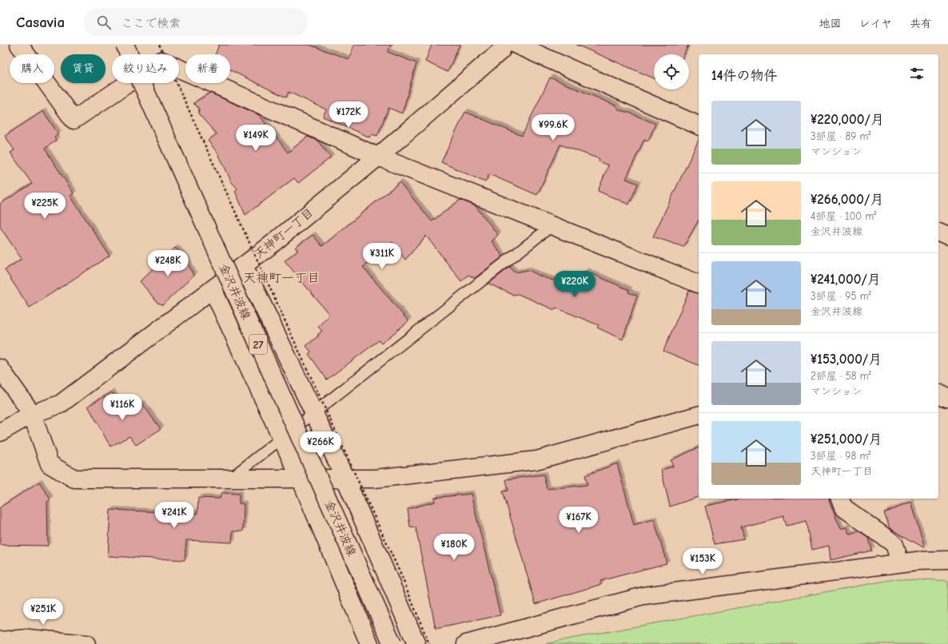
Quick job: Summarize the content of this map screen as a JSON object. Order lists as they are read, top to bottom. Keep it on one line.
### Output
{"streets":{"street":["天神町一丁目","金沢井波線","27"]},"districts":["天神町一丁目"],"page":{"header":"Casavia","search":"ここで検索","nav":["地図","レイヤ","共有"],"chip":["購入","賃貸","絞り込み","新着"],"heading":"14件の物件","list":[{"name":"¥220,000/月","note":"3部屋 · 89 m² · マンション"},{"name":"¥266,000/月","note":"4部屋 · 100 m² · 金沢井波線"},{"name":"¥241,000/月","note":"3部屋 · 95 m² · 金沢井波線"},{"name":"¥153,000/月","note":"2部屋 · 58 m² · マンション"},{"name":"¥251,000/月","note":"3部屋 · 98 m² · 天神町一丁目"}],"price":["¥172K","¥99.6K","¥149K","¥225K","¥311K","¥248K","¥220K","¥116K","¥266K","¥241K","¥167K","¥180K","¥153K","¥251K"]}}
